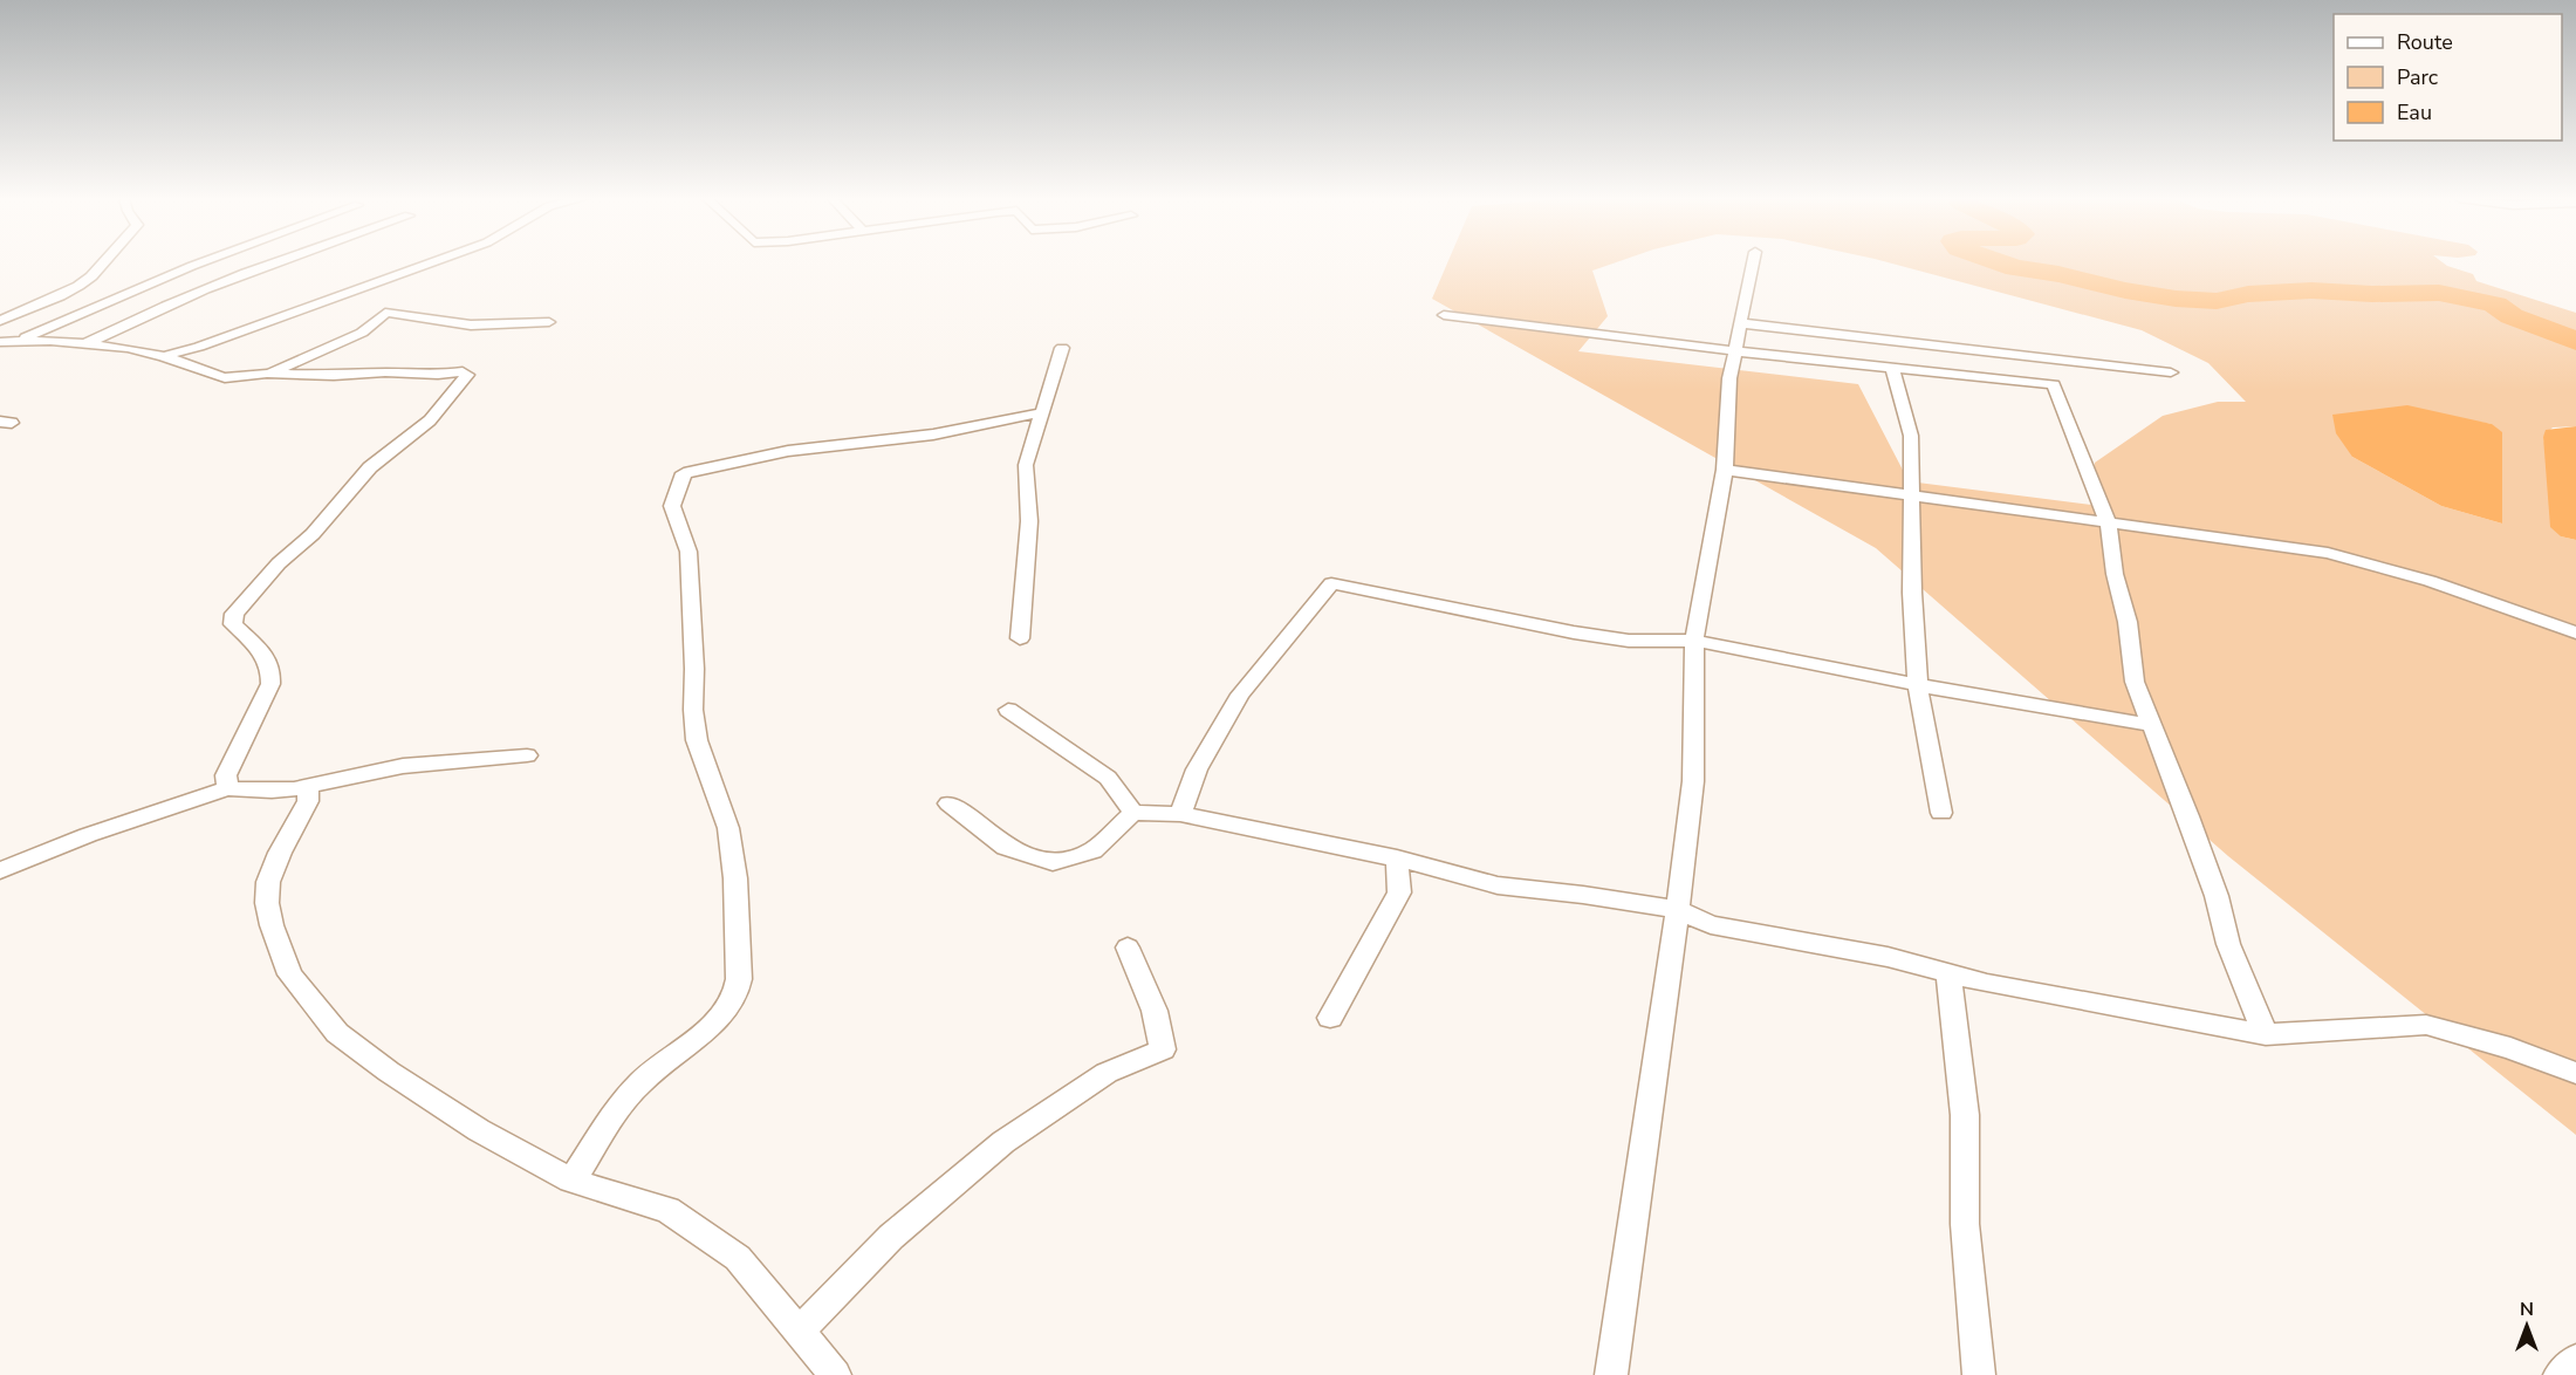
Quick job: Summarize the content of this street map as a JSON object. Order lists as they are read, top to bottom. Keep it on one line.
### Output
{"legend":["Route","Parc","Eau"],"north":"top"}
